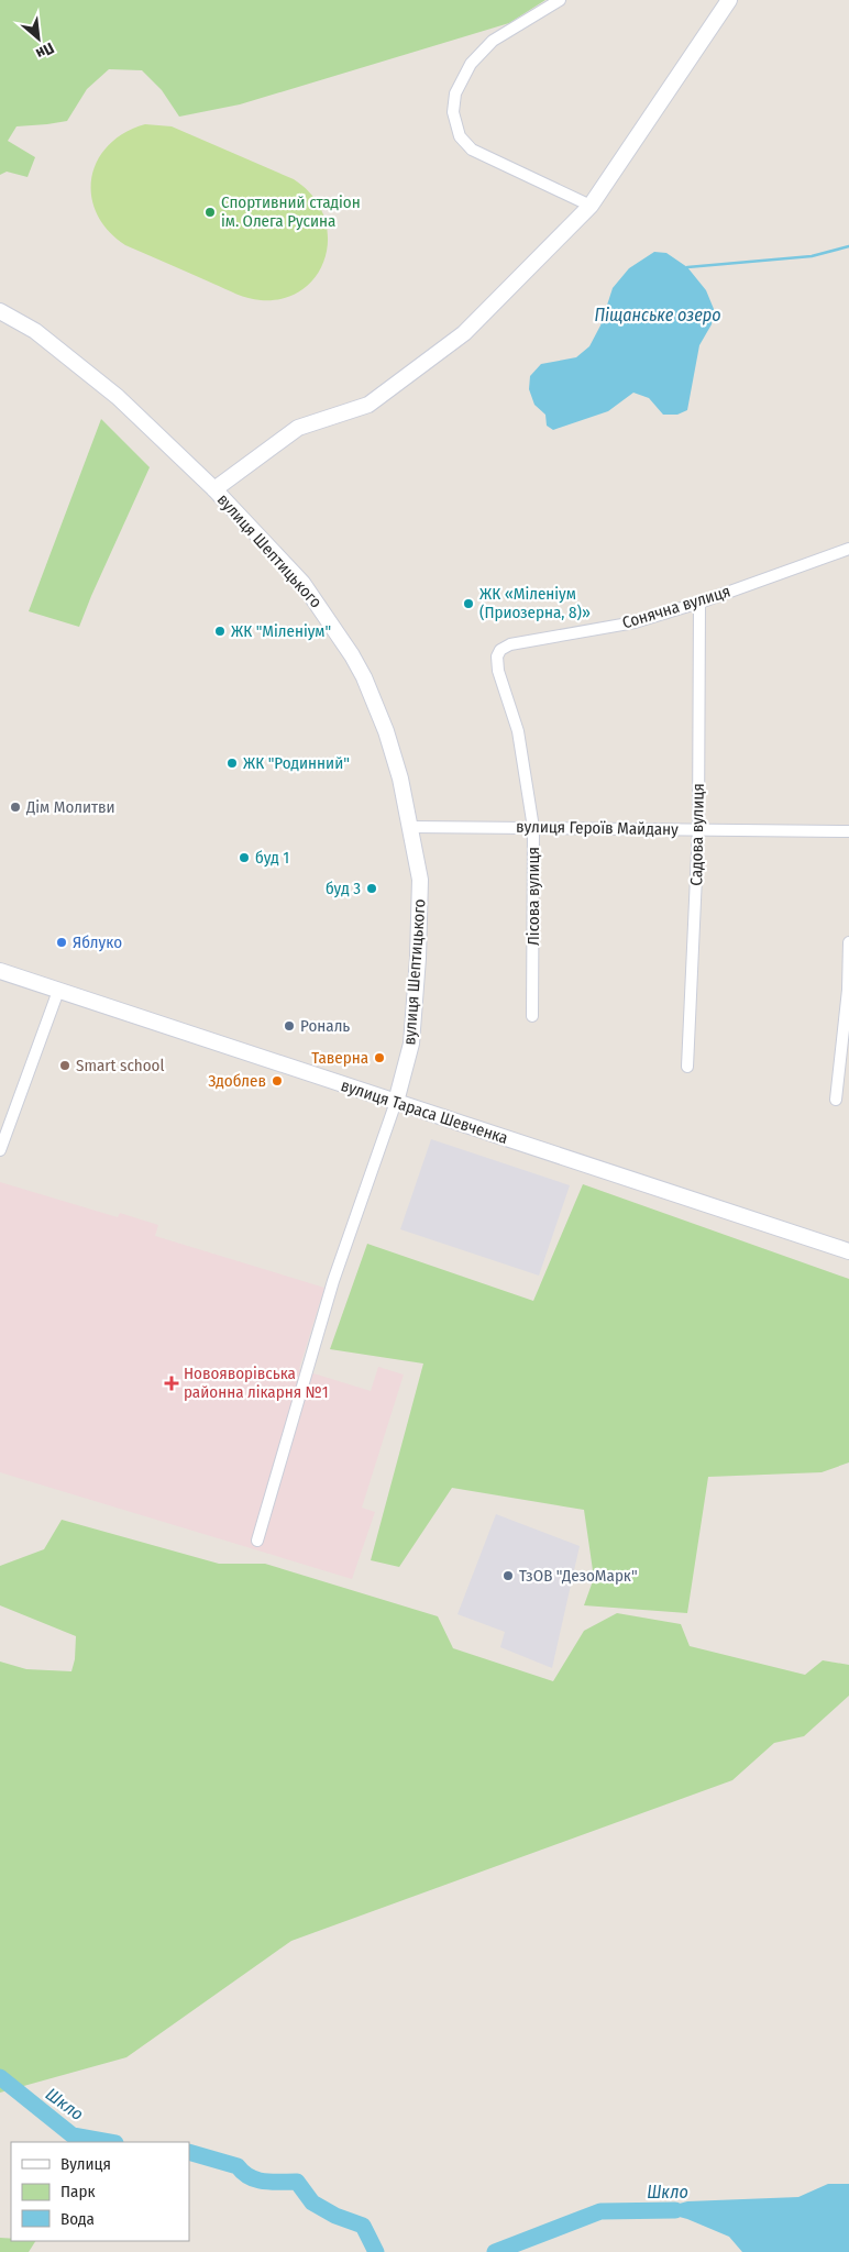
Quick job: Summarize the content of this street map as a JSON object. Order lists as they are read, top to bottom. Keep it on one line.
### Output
{"streets":{"street":["вулиця Шептицького","Сонячна вулиця","вулиця Героїв Майдану","Садова вулиця","Лісова вулиця","вулиця Тараса Шевченка"]},"crossings":[["вулиця Шептицького","вулиця Героїв Майдану"],["вулиця Шептицького","вулиця Тараса Шевченка"],["Сонячна вулиця","Садова вулиця"],["Сонячна вулиця","Лісова вулиця"],["вулиця Героїв Майдану","Садова вулиця"],["вулиця Героїв Майдану","Лісова вулиця"]],"water":["Піщанське озеро","Шкло"],"places":{"other":["Спортивний стадіон ім. Олега Русина","ЖК «Міленіум (Приозерна, 8)»","ЖК \"Міленіум\"","ЖК \"Родинний\"","Дім Молитви","буд 1","буд 3","Яблуко","Рональ","Таверна","Smart school","Здоблев","ТзОВ \"ДезоМарк\""],"health":["Новояворівська районна лікарня №1"]},"legend":["Вулиця","Парк","Вода"],"north":"bottom right"}
